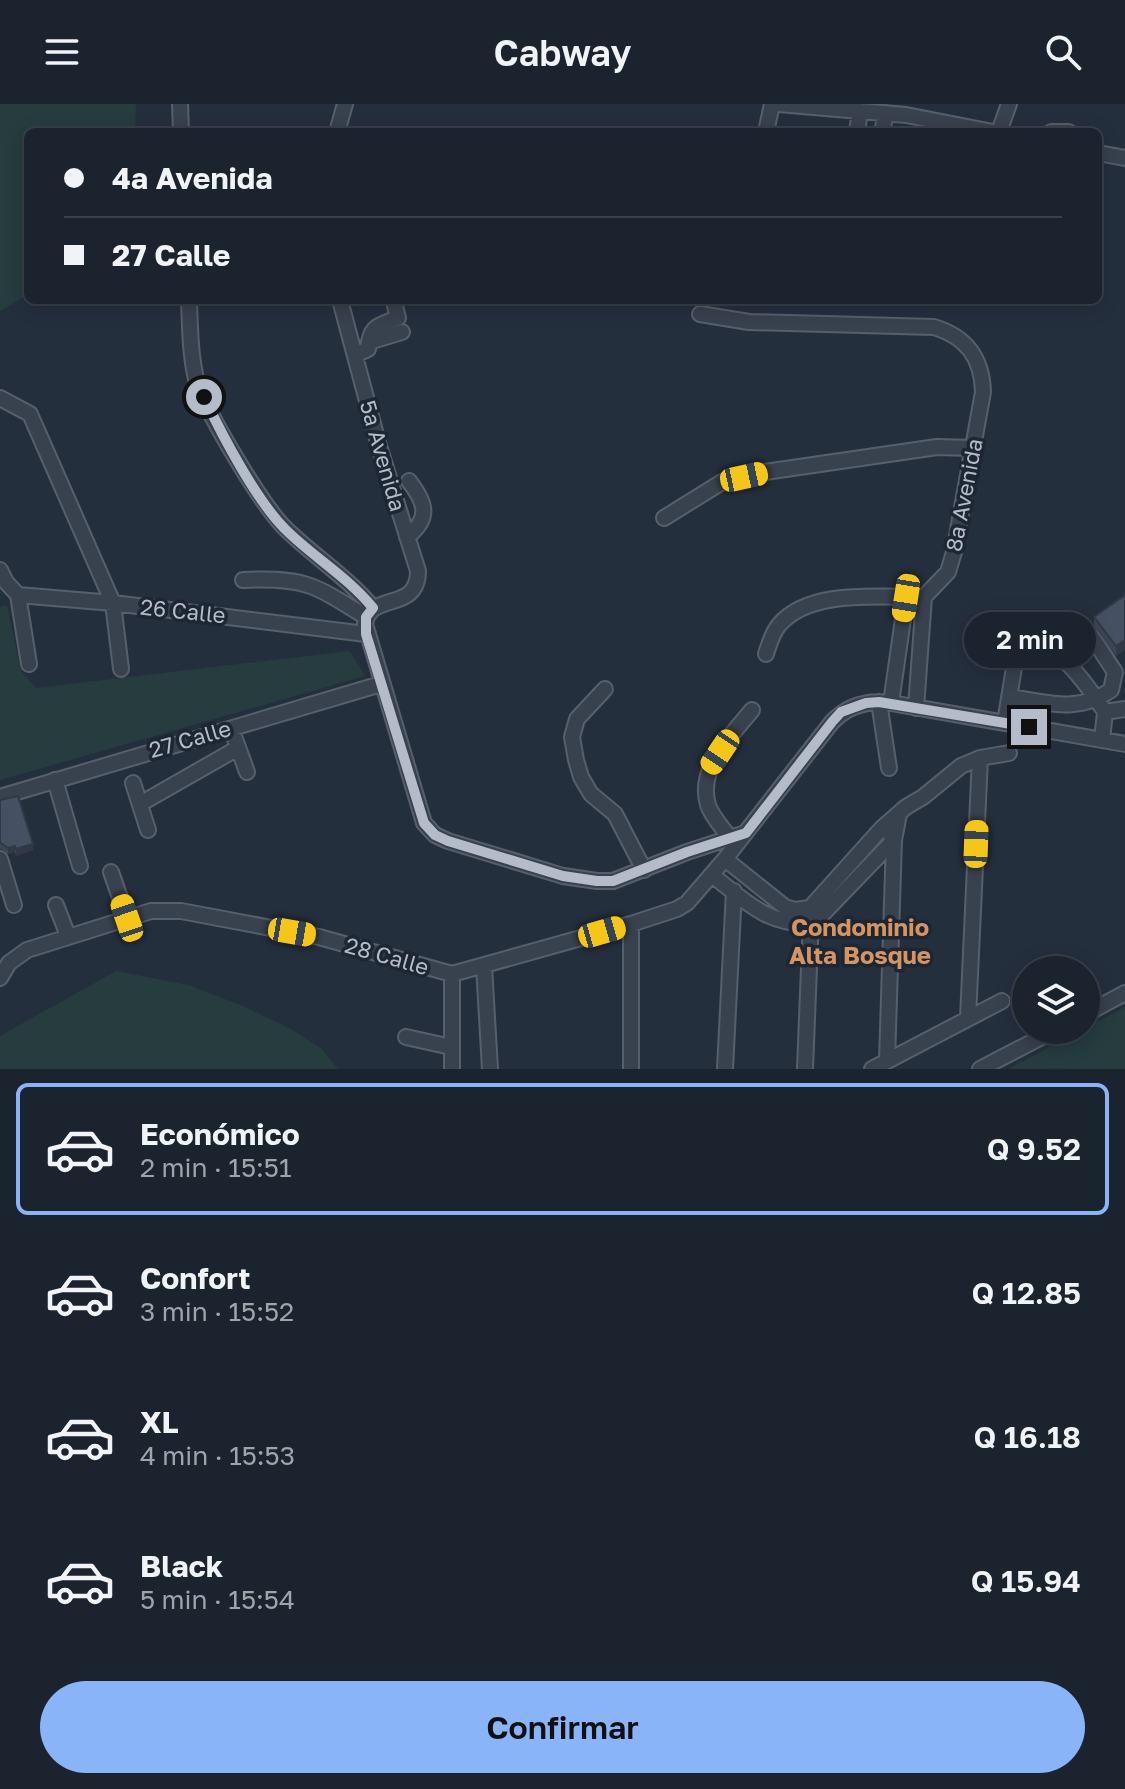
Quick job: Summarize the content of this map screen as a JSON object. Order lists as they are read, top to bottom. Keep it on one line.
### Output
{"streets":{"street":["5a Avenida","8a Avenida","26 Calle","27 Calle","28 Calle"]},"districts":["Condominio Alta Bosque"],"page":{"header":"Cabway","banner":["4a Avenida","27 Calle"],"bubble":"2 min","list":[{"name":"Económico","note":"2 min · 15:51","value":"Q 9.52"},{"name":"Confort","note":"3 min · 15:52","value":"Q 12.85"},{"name":"XL","note":"4 min · 15:53","value":"Q 16.18"},{"name":"Black","note":"5 min · 15:54","value":"Q 15.94"}],"buttons":"Confirmar"}}
